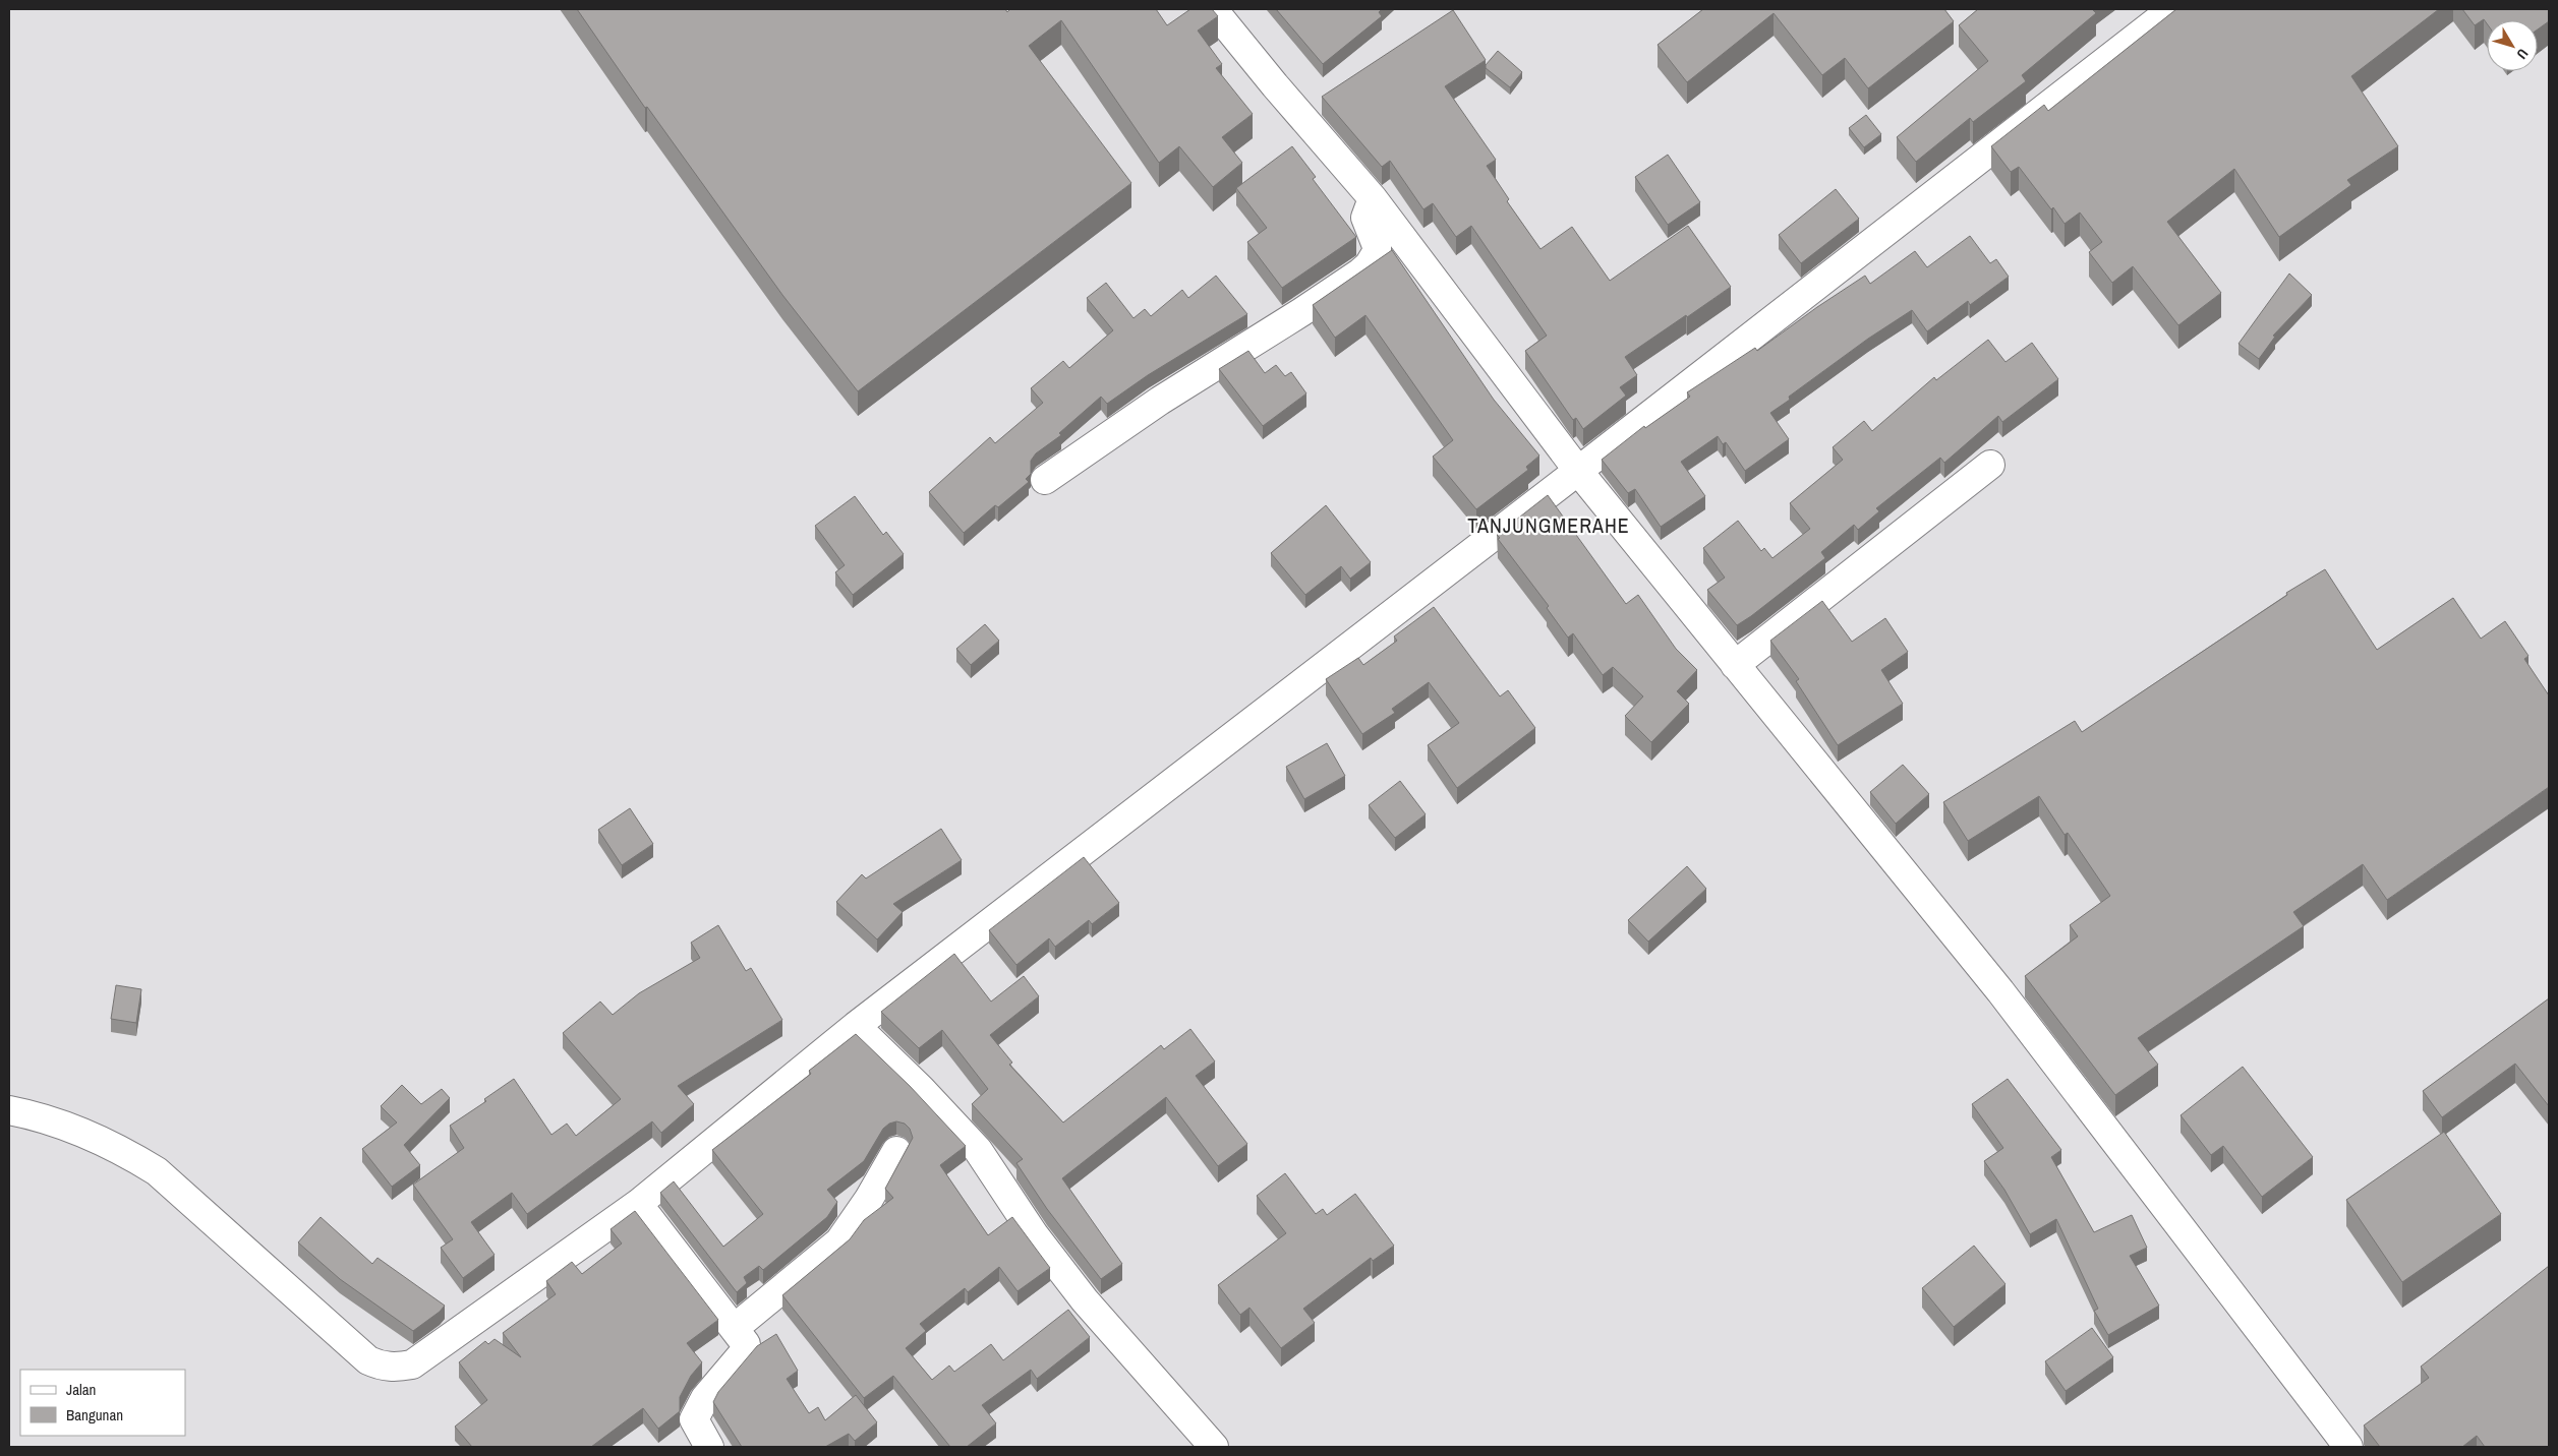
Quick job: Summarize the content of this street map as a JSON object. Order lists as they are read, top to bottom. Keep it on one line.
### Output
{"districts":["TANJUNGMERAHE"],"legend":["Jalan","Bangunan"],"north":"bottom right"}
